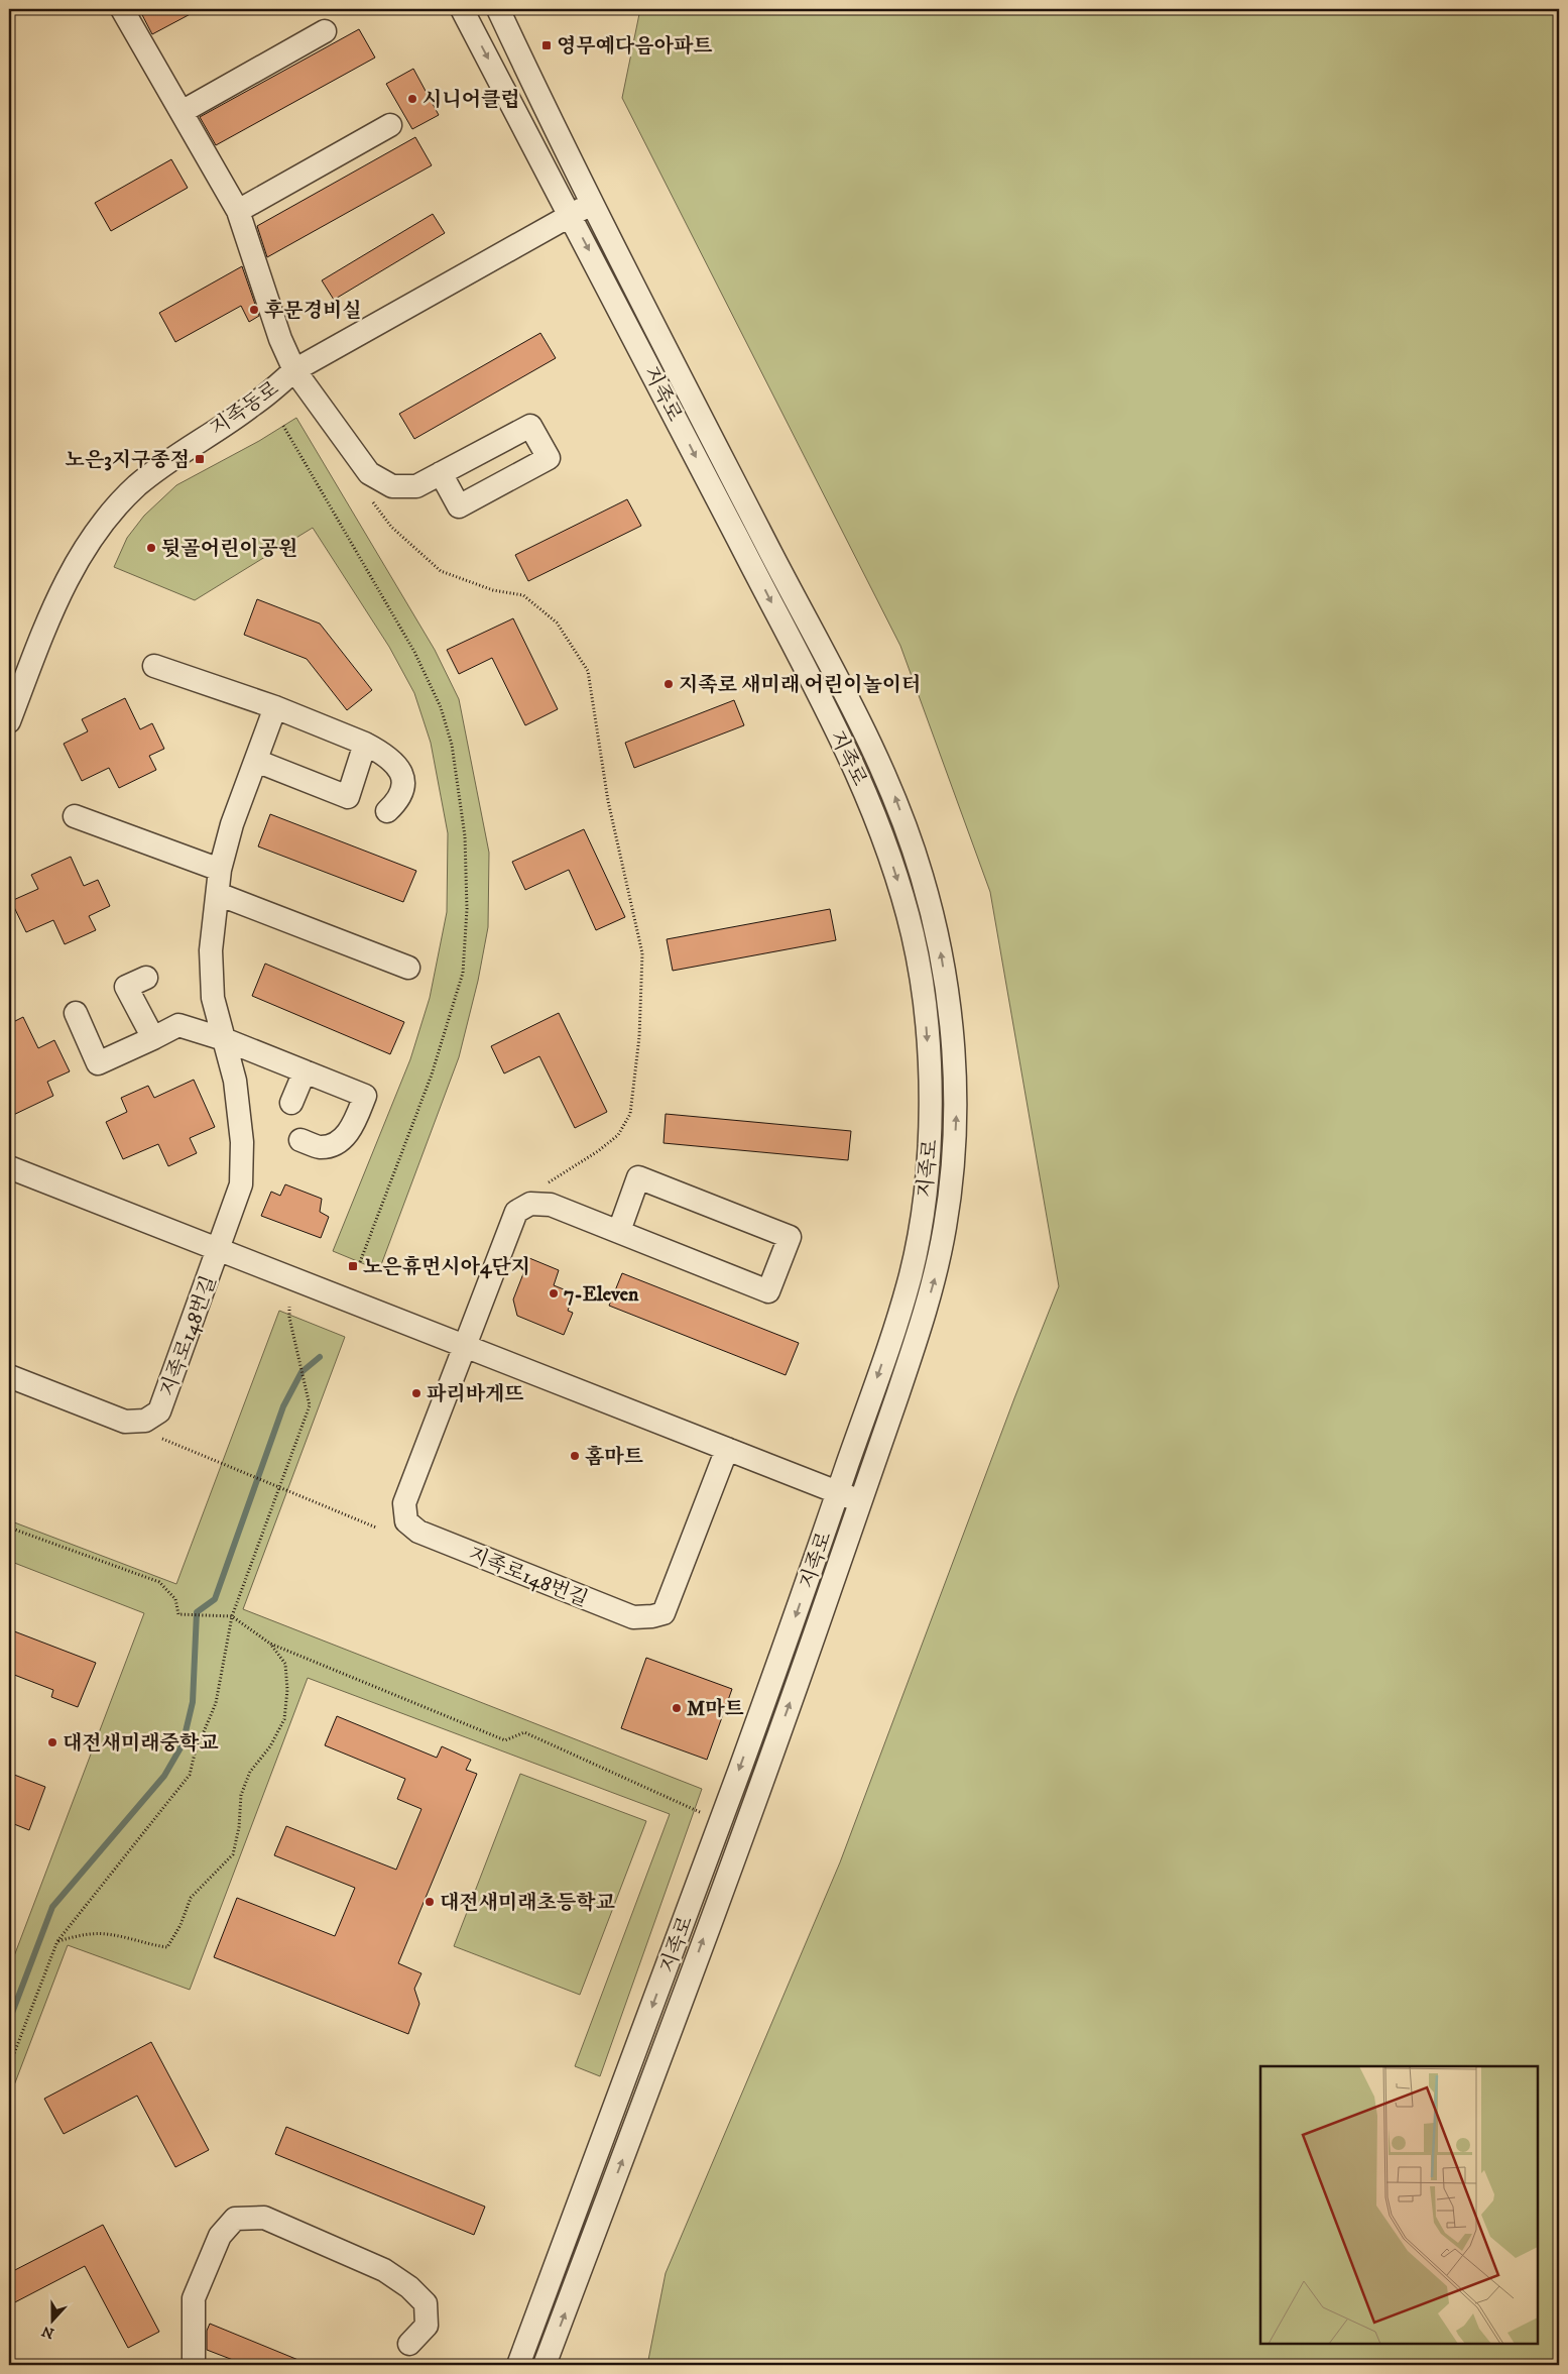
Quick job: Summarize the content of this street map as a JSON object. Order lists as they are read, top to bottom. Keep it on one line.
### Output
{"streets":{"street":["지족로","지족동로","지족로148번길"]},"crossings":[["지족로","지족동로"],["지족로","지족로148번길"]],"places":{"transit":["영무예다음아파트","노은3지구종점","노은휴먼시아4단지"],"other":["시니어클럽","후문경비실","뒷골어린이공원","지족로 새미래 어린이놀이터","7-Eleven","파리바게뜨","홈마트","M마트","대전새미래중학교","대전새미래초등학교"]},"north":"bottom"}
